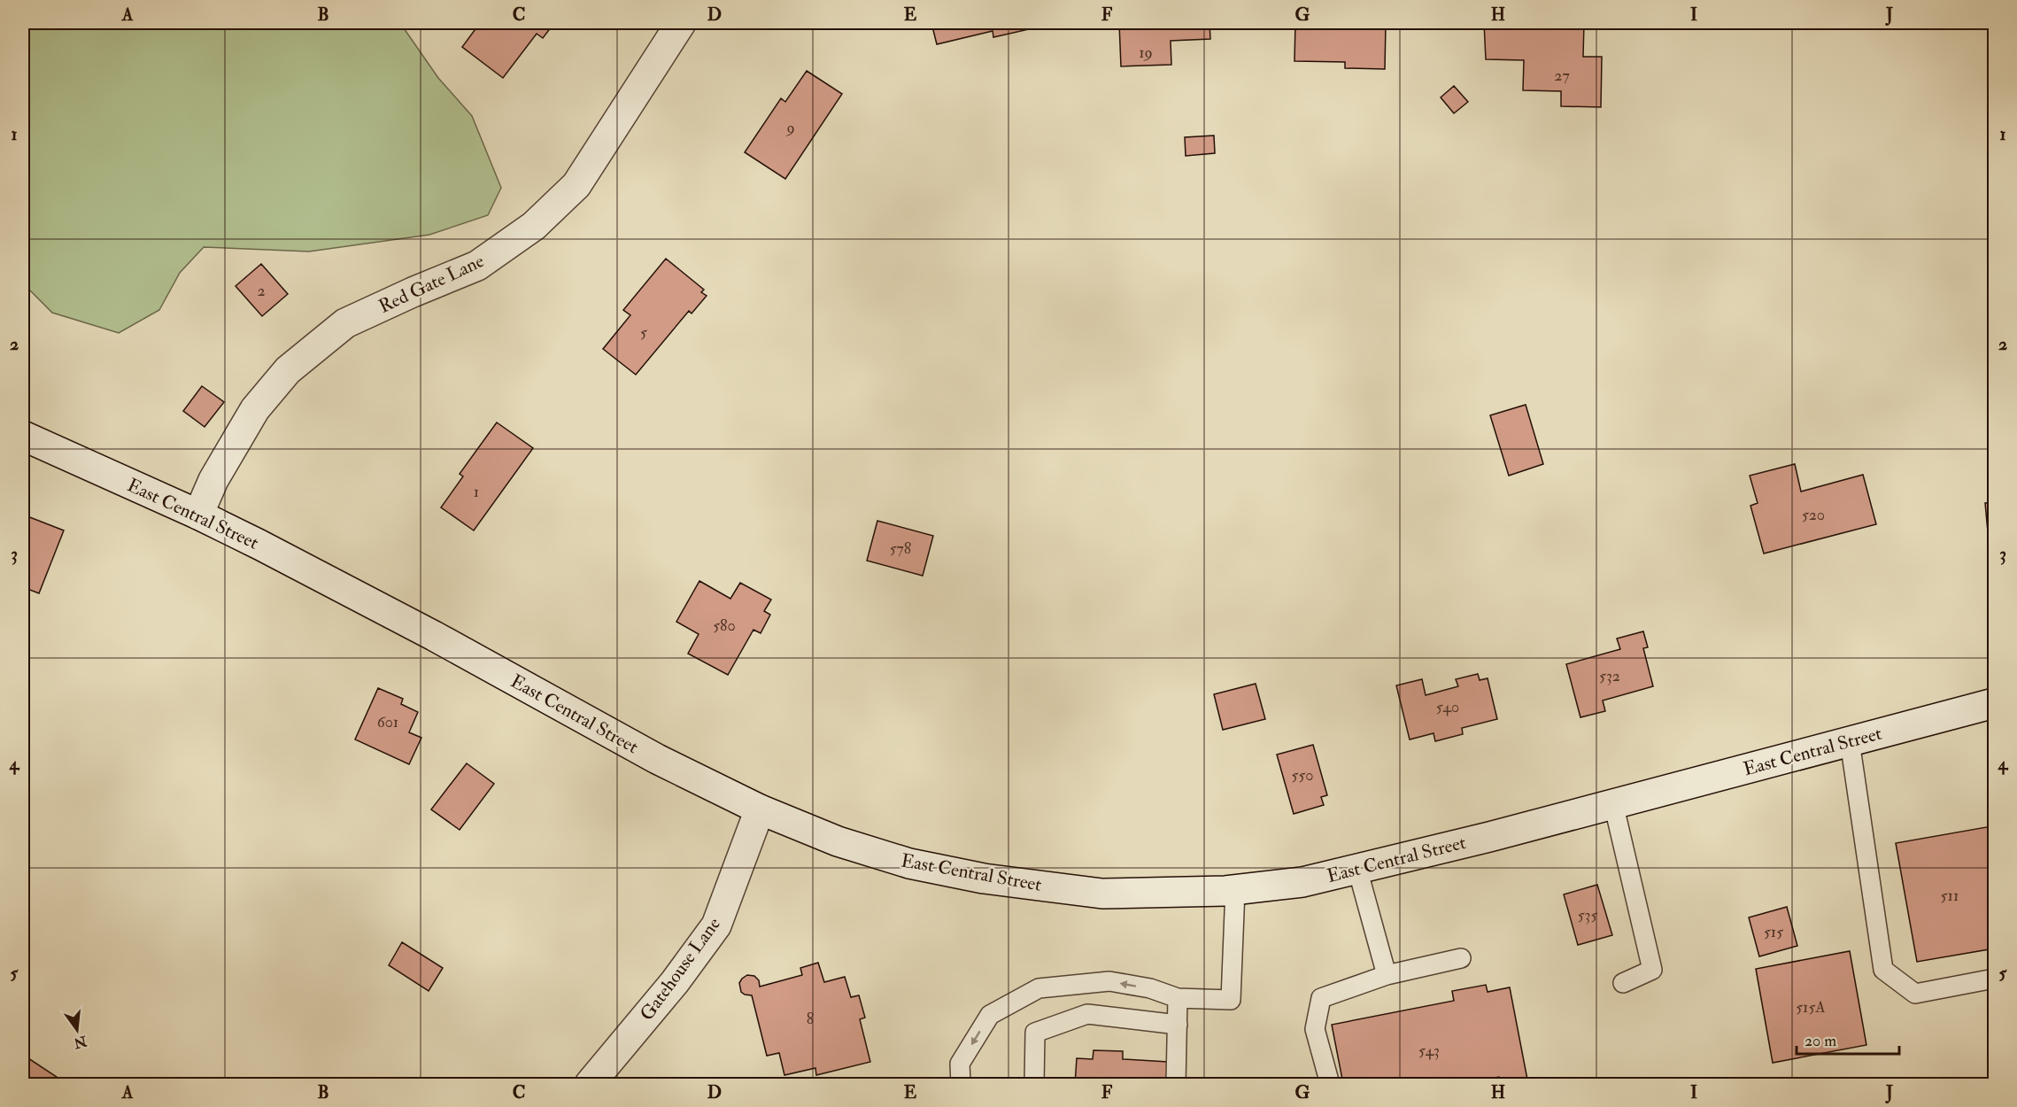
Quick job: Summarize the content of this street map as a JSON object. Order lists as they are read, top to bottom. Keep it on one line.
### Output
{"streets":{"main road":["Red Gate Lane","East Central Street","Gatehouse Lane"]},"crossings":[["Red Gate Lane","East Central Street"],["East Central Street","Gatehouse Lane"]],"house_numbers":["19","27","9","2","5","1","520","578","580","532","540","601","550","511","535","515","515A","8","543"],"scale_bar":"20 m","north":"bottom","grid":{"columns":["A","B","C","D","E","F","G","H","I","J"],"rows":["1","2","3","4","5"]}}
